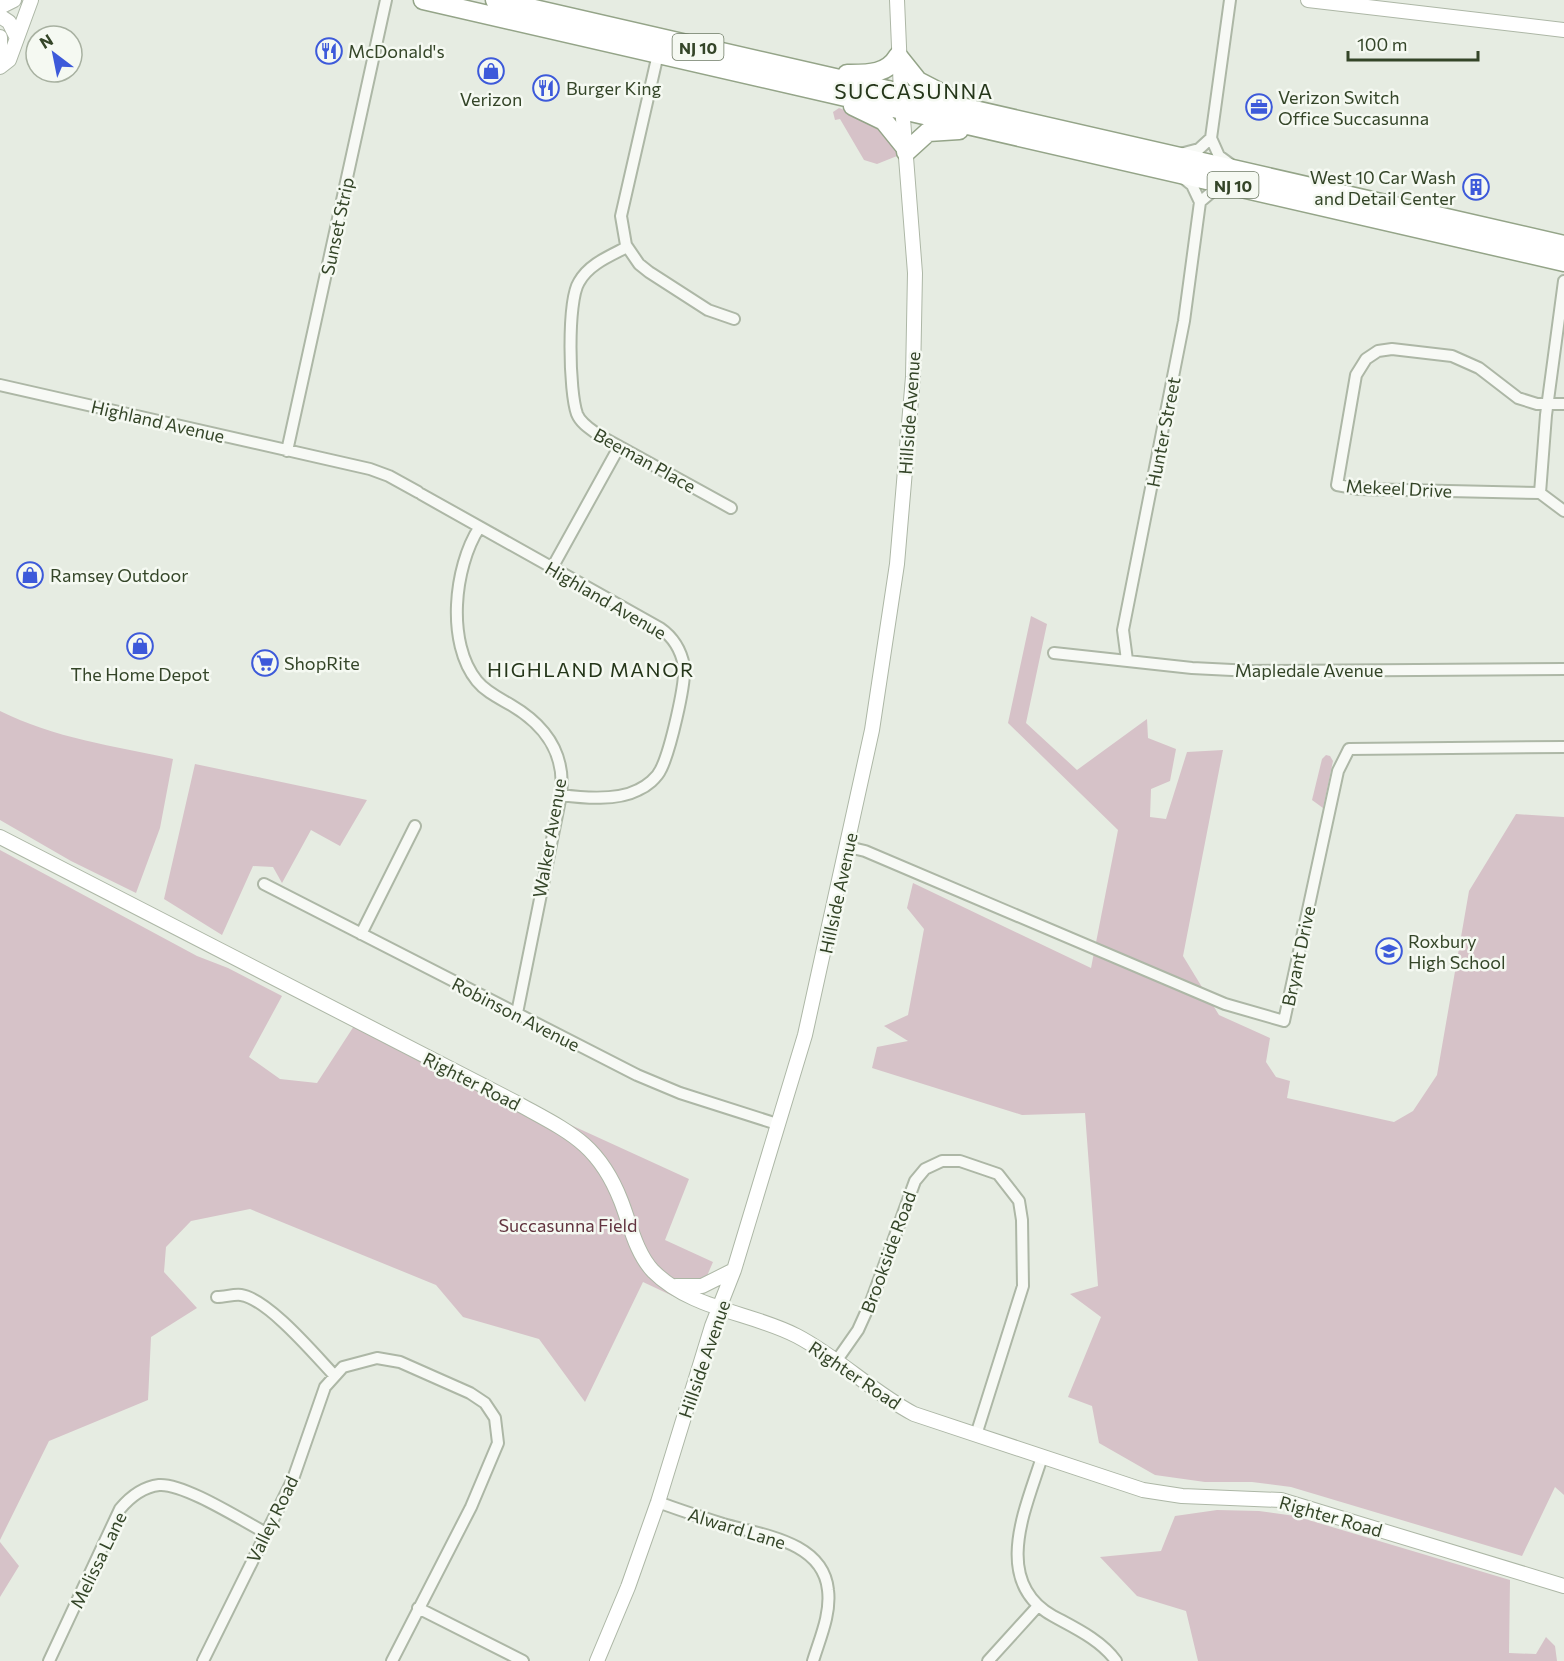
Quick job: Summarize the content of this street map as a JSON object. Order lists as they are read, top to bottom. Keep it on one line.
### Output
{"streets":{"highway":["NJ 10"],"street":["Sunset Strip","Hillside Avenue","Highland Avenue","Hunter Street","Beeman Place","Mekeel Drive","Mapledale Avenue","Walker Avenue","Bryant Drive","Robinson Avenue","Righter Road","Brookside Road","Valley Road","Alward Lane","Melissa Lane"]},"crossings":[["NJ 10","Hillside Avenue"],["Sunset Strip","Highland Avenue"],["Hillside Avenue","Bryant Drive"],["Hillside Avenue","Robinson Avenue"],["Hillside Avenue","Righter Road"],["Hillside Avenue","Alward Lane"],["Highland Avenue","Walker Avenue"],["Hunter Street","Mapledale Avenue"],["Walker Avenue","Robinson Avenue"],["Righter Road","Brookside Road"],["Valley Road","Melissa Lane"]],"districts":["SUCCASUNNA","HIGHLAND MANOR"],"parks":["Succasunna Field"],"places":{"restaurant":["McDonald's","Burger King"],"shop":["Verizon","Ramsey Outdoor","The Home Depot"],"office":["Verizon Switch Office Succasunna"],"building":["West 10 Car Wash and Detail Center"],"supermarket":["ShopRite"],"school or university":["Roxbury High School"]},"scale_bar":"100 m","north":"top left"}
